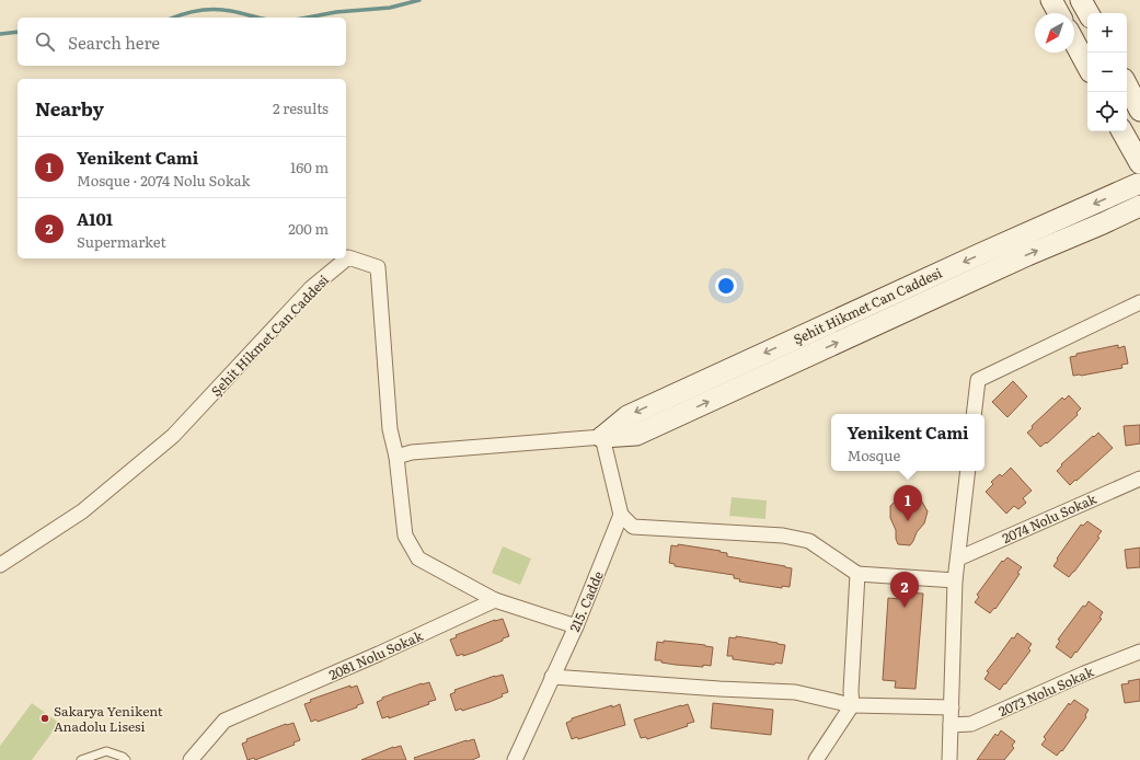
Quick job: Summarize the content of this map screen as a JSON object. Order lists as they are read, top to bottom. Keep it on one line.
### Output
{"streets":{"street":["Şehit Hikmet Can Caddesi","2074 Nolu Sokak","215. Cadde","2081 Nolu Sokak","2073 Nolu Sokak"]},"places":["Sakarya Yenikent Anadolu Lisesi"],"north":"bottom left","page":{"map_buttons":["+","−"],"search":"Search here","heading":["Nearby","2 results"],"list":[{"mark":"1","name":"Yenikent Cami","note":"Mosque · 2074 Nolu Sokak","value":"160 m"},{"mark":"2","name":"A101","note":"Supermarket","value":"200 m"}],"popup":["Yenikent Cami","Mosque"],"pins":["1","2"]}}
